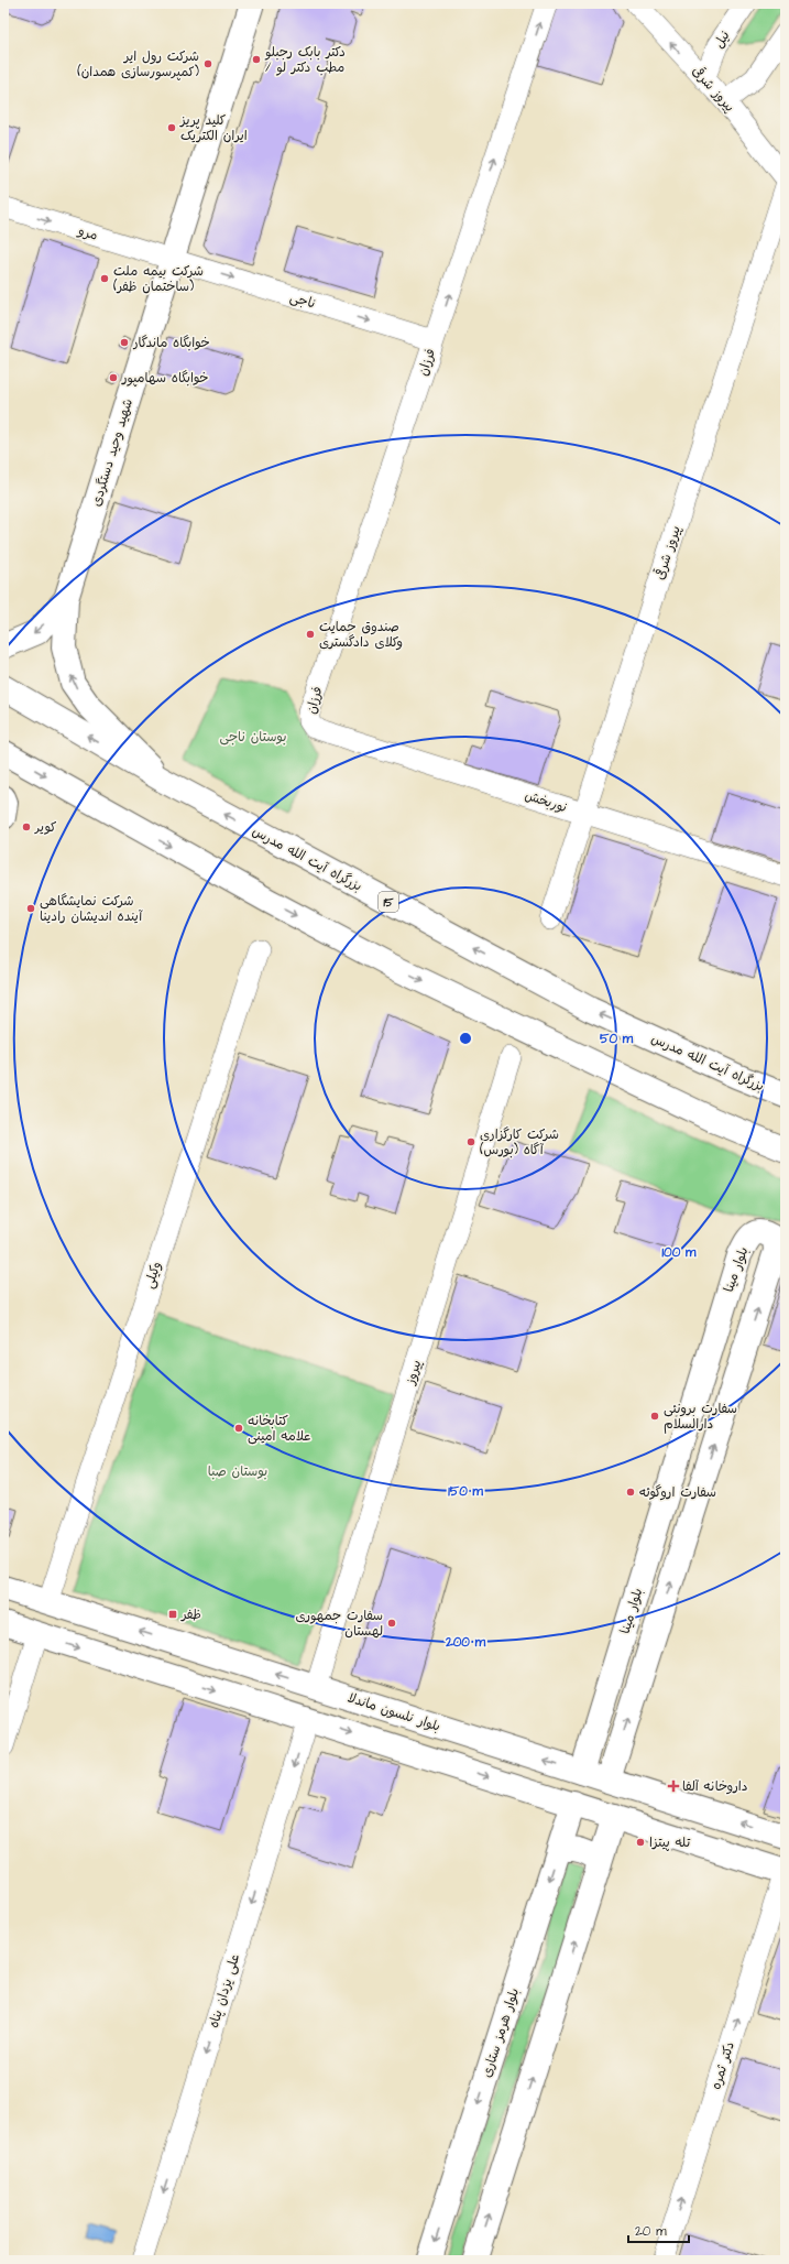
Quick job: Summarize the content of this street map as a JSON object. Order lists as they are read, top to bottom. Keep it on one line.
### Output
{"streets":{"main road":["شهید وحید دستگردی","بزرگراه آیت الله مدرس","15","بلوار مینا","بلوار نلسون ماندلا","بلوار هرمز ستاری"],"street":["نیل","پیروز شرقی","مرو","ناجی","فرزان","نوربخش","وكيلی","پیروز","علی یزدان پناه","دکتر ثمره"]},"crossings":[["نیل","پیروز شرقی"],["پیروز شرقی","نوربخش"],["مرو","ناجی"],["مرو","شهید وحید دستگردی"],["ناجی","فرزان"],["ناجی","شهید وحید دستگردی"],["فرزان","نوربخش"],["شهید وحید دستگردی","بزرگراه آیت الله مدرس"],["بلوار مینا","بلوار نلسون ماندلا"],["وكيلی","بلوار نلسون ماندلا"],["پیروز","بلوار نلسون ماندلا"]],"one_way":["مرو","ناجی","فرزان","علی یزدان پناه","دکتر ثمره"],"parks":["بوستان ناجی","بوستان صبا"],"places":{"other":["دکتر بابک رجبلو / مطب دکتر لو","شرکت رول ایر (کمپرسورسازی همدان)","کلید پریز ایران الکتریک","شرکت بیمه ملت (ساختمان ظفر)","خوابگاه ماندگار","خوابگاه سهامپور","صندوق حمایت وکلای دادگستری","کویر","شرکت نمایشگاهی آینده اندیشان رادینا","شرکت کارگزاری آگاه (بورس)","سفارت برونئی دارالسلام","کتابخانه علامه امینی","سفارت اروگوئه","سفارت جمهوری لهستان","تله پیتزا"],"transit":["ظفر"],"health":["داروخانه آلفا"]},"scale_bar":"20 m","rings":["50 m","100 m","150 m","200 m"]}
